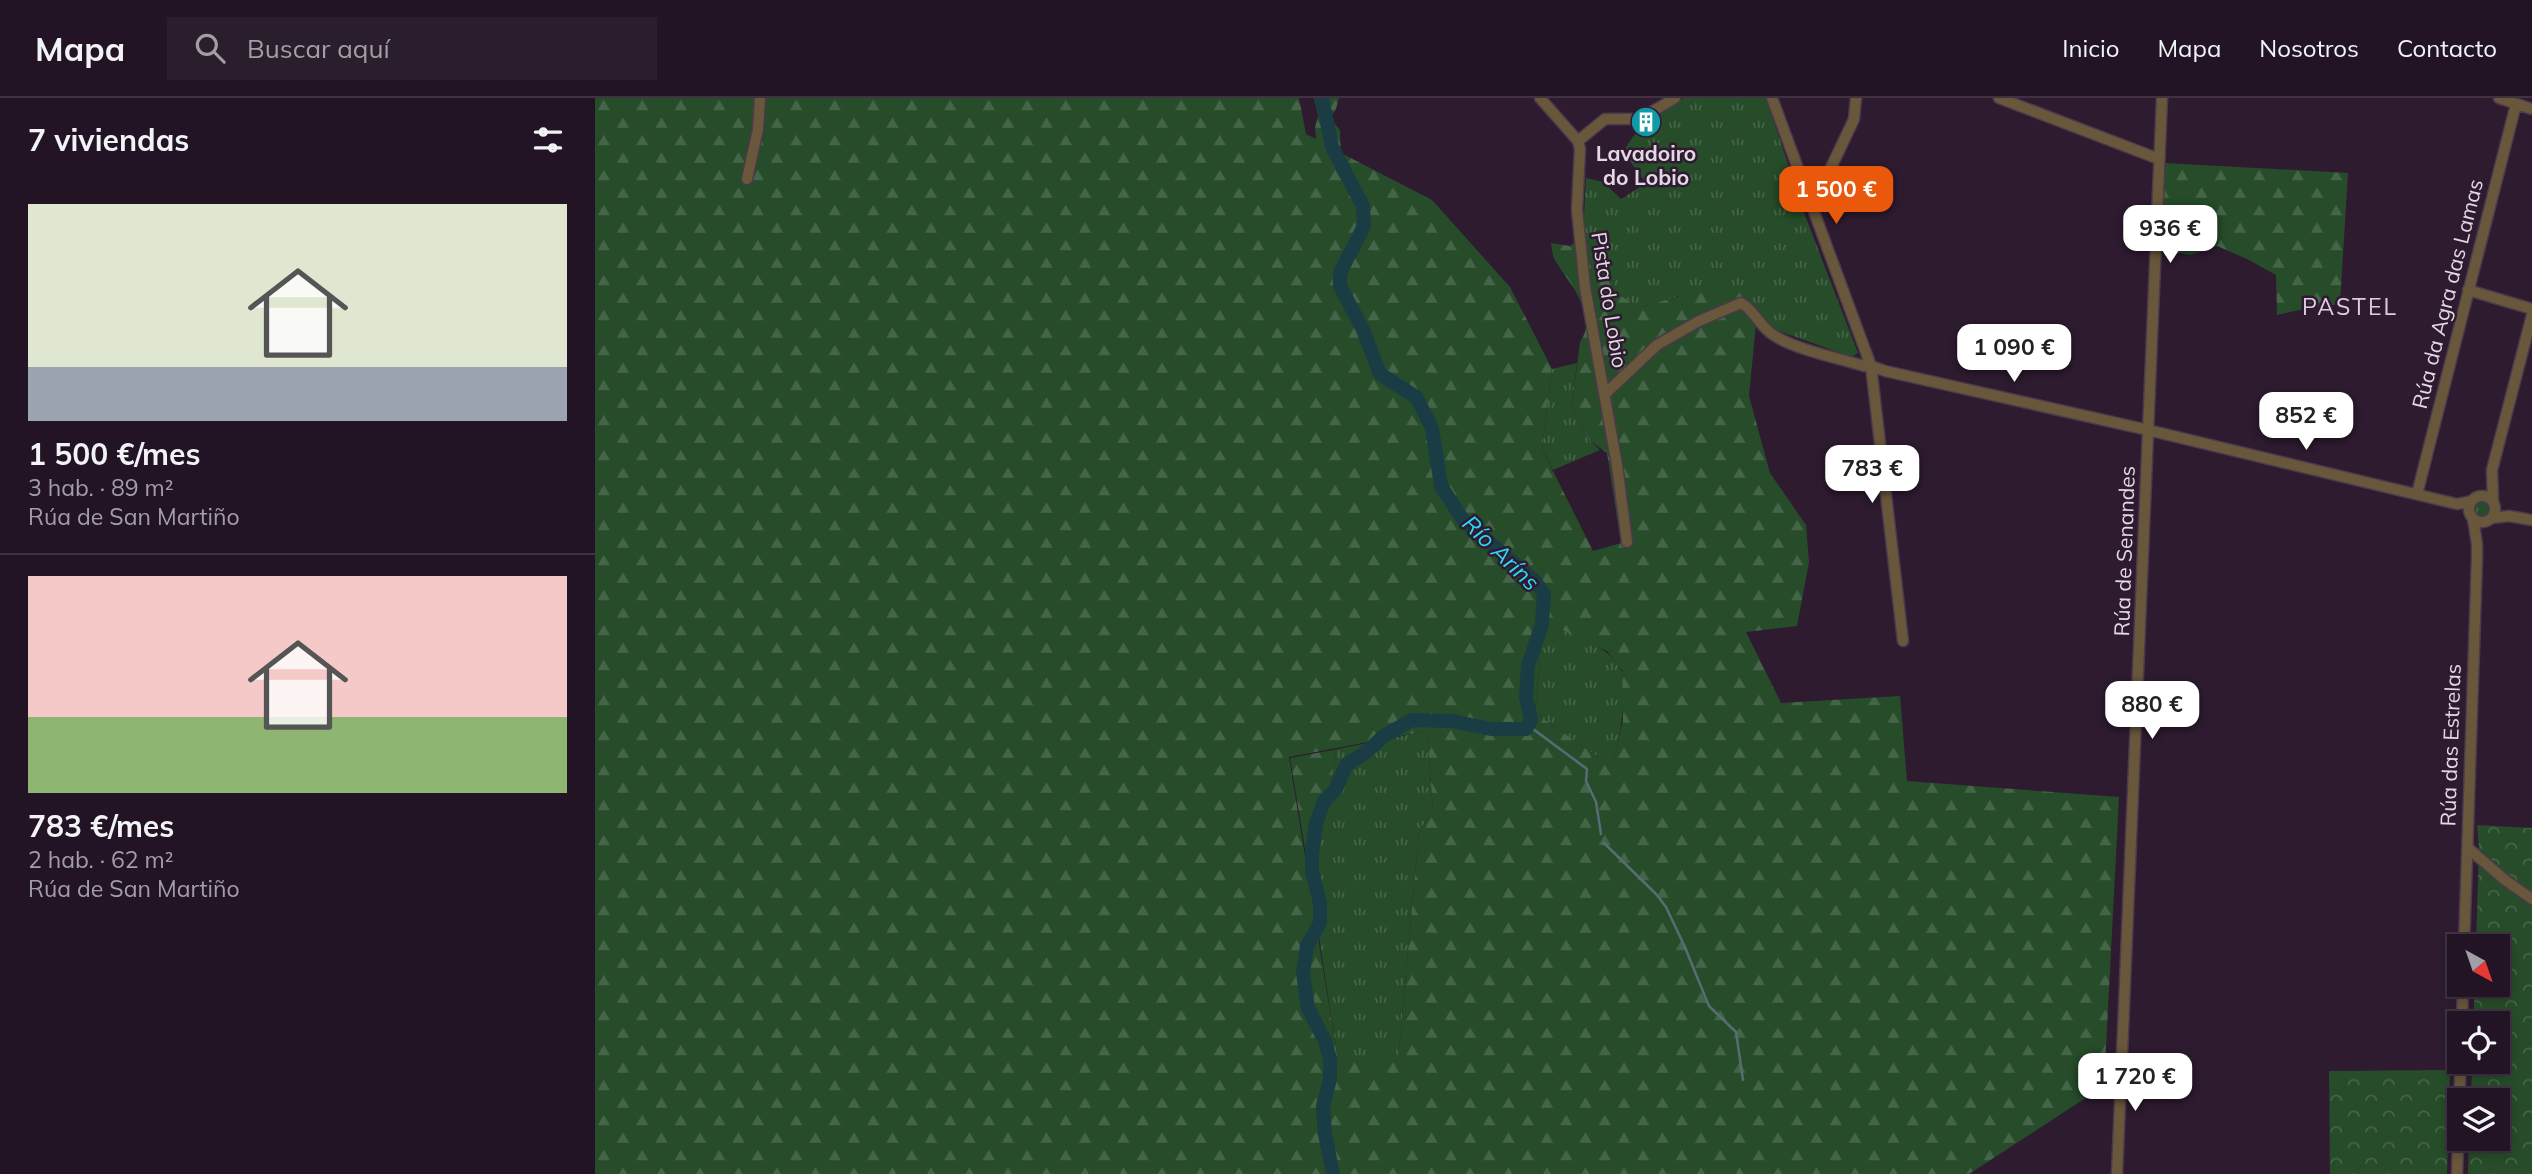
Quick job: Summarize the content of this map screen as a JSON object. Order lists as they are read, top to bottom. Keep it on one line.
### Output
{"streets":{"street":["Rúa da Agra das Lamas","Pista do Lobio","Rúa de Senandes","Rúa das Estrelas"]},"districts":["PASTEL"],"water":["Río Aríns"],"places":{"building":["Lavadoiro do Lobio"]},"north":"bottom right","page":{"header":"Mapa","search":"Buscar aquí","nav":["Inicio","Mapa","Nosotros","Contacto"],"heading":"7 viviendas","price":["1 500 €","936 €","1 090 €","852 €","783 €","880 €","1 720 €"],"list":[{"name":"1 500 €/mes","note":"3 hab. · 89 m² · Rúa de San Martiño"},{"name":"783 €/mes","note":"2 hab. · 62 m² · Rúa de San Martiño"}]}}
